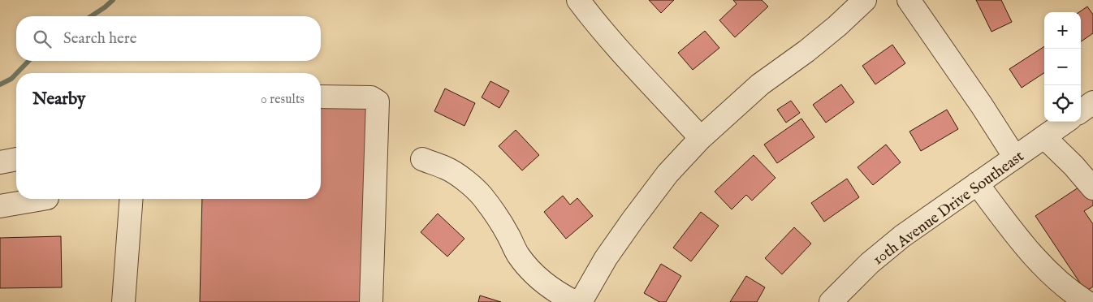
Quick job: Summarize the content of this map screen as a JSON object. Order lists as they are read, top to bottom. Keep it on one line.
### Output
{"streets":{"street":["10th Avenue Drive Southeast"]},"page":{"map_buttons":["+","−"],"search":"Search here","heading":["Nearby","0 results"]}}
